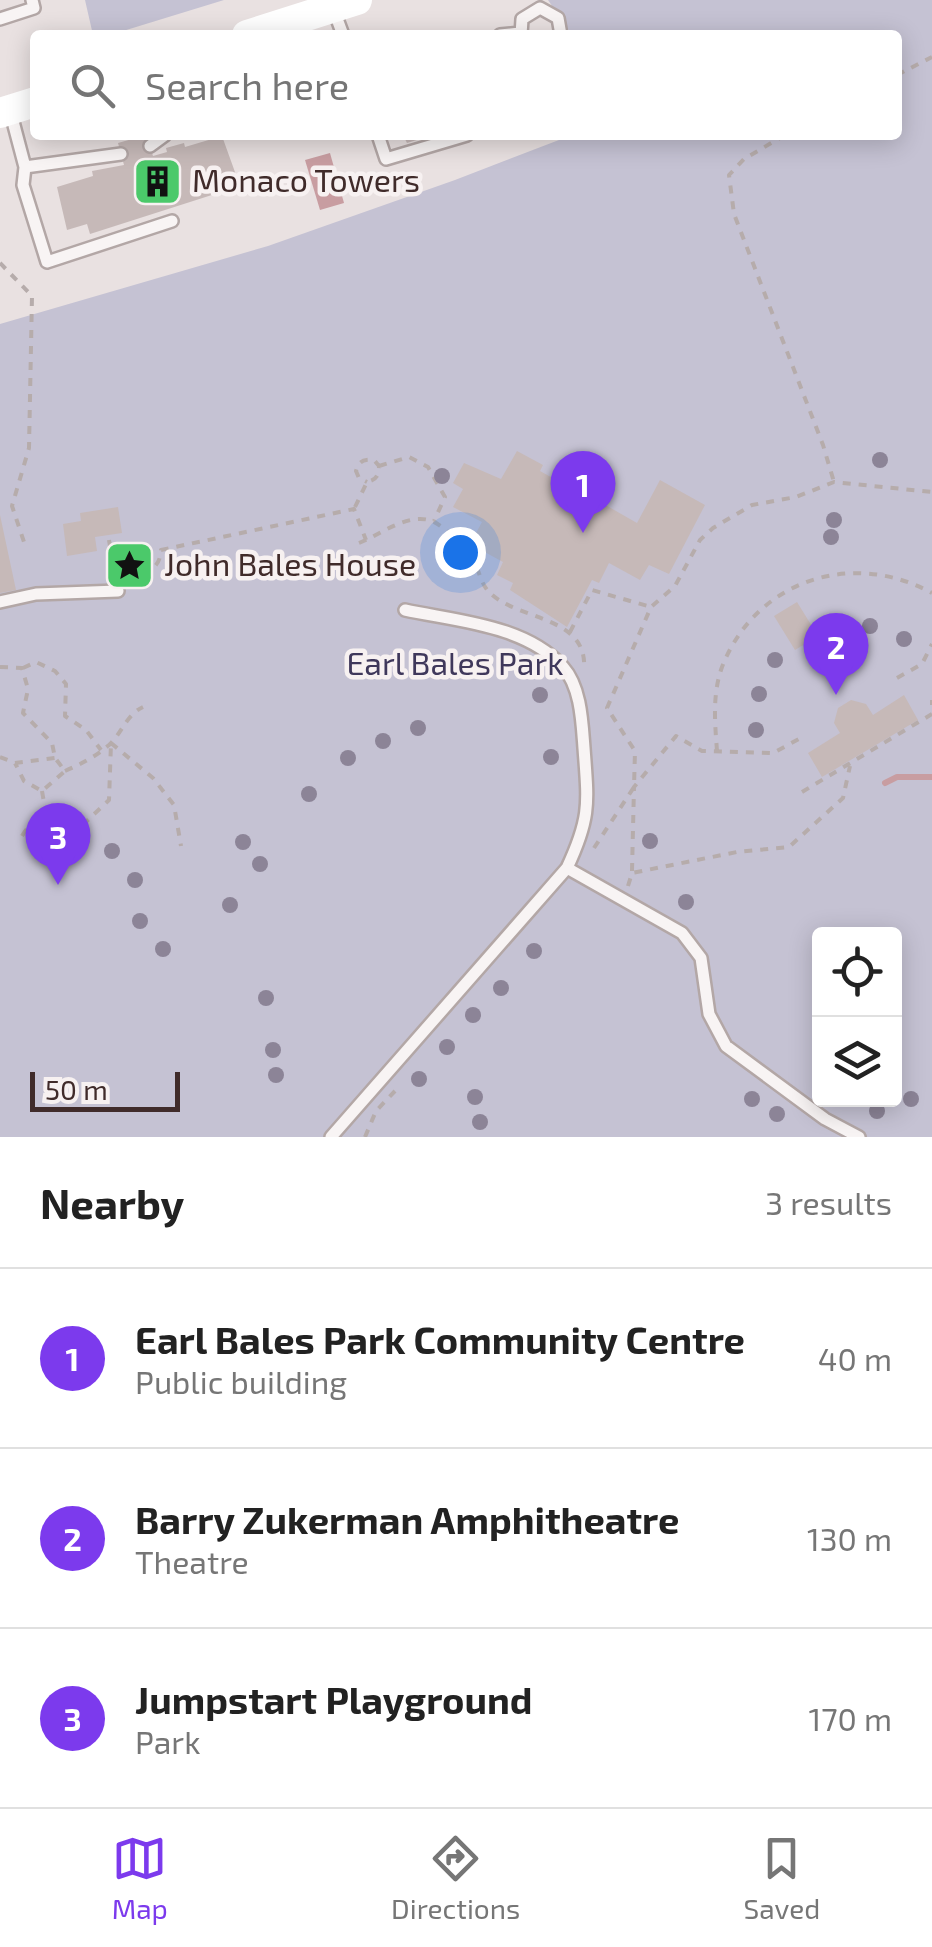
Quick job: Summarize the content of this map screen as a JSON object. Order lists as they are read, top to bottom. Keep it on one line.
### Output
{"parks":["Earl Bales Park"],"places":{"building":["Monaco Towers"],"place":["John Bales House"]},"scale_bar":"50 m","page":{"search":"Search here","pins":["1","2","3"],"scale":"50 m","heading":["Nearby","3 results"],"list":[{"mark":"1","name":"Earl Bales Park Community Centre","note":"Public building","value":"40 m"},{"mark":"2","name":"Barry Zukerman Amphitheatre","note":"Theatre","value":"130 m"},{"mark":"3","name":"Jumpstart Playground","note":"Park","value":"170 m"}],"nav":["Map","Directions","Saved"]}}
